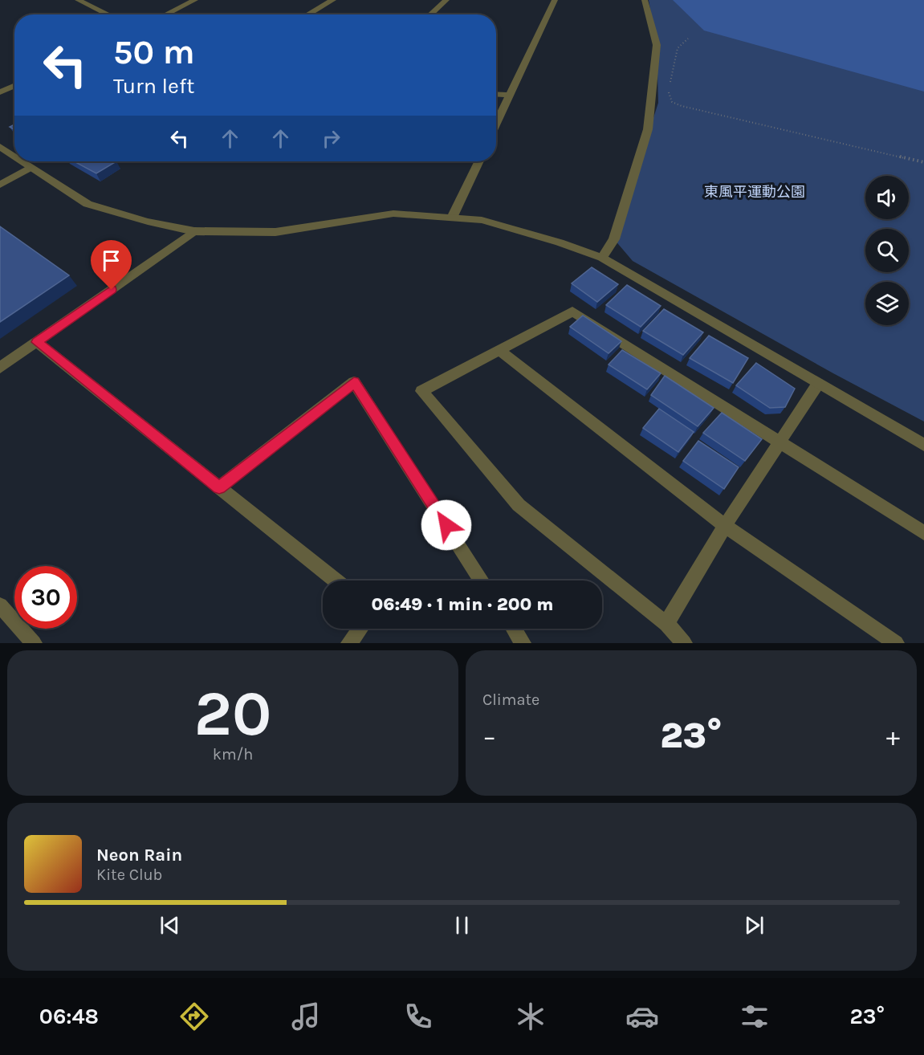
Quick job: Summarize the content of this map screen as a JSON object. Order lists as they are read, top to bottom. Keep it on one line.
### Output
{"parks":["東風平運動公園"],"page":{"turn":["50 m","Turn left"],"limit":"30","trip":"06:49 · 1 min · 200 m","tile":[["20","km/h"],"Climate"],"heat":["−","23°","+"],"song":["Neon Rain","Kite Club"],"tabs":["06:48","23°"]}}
